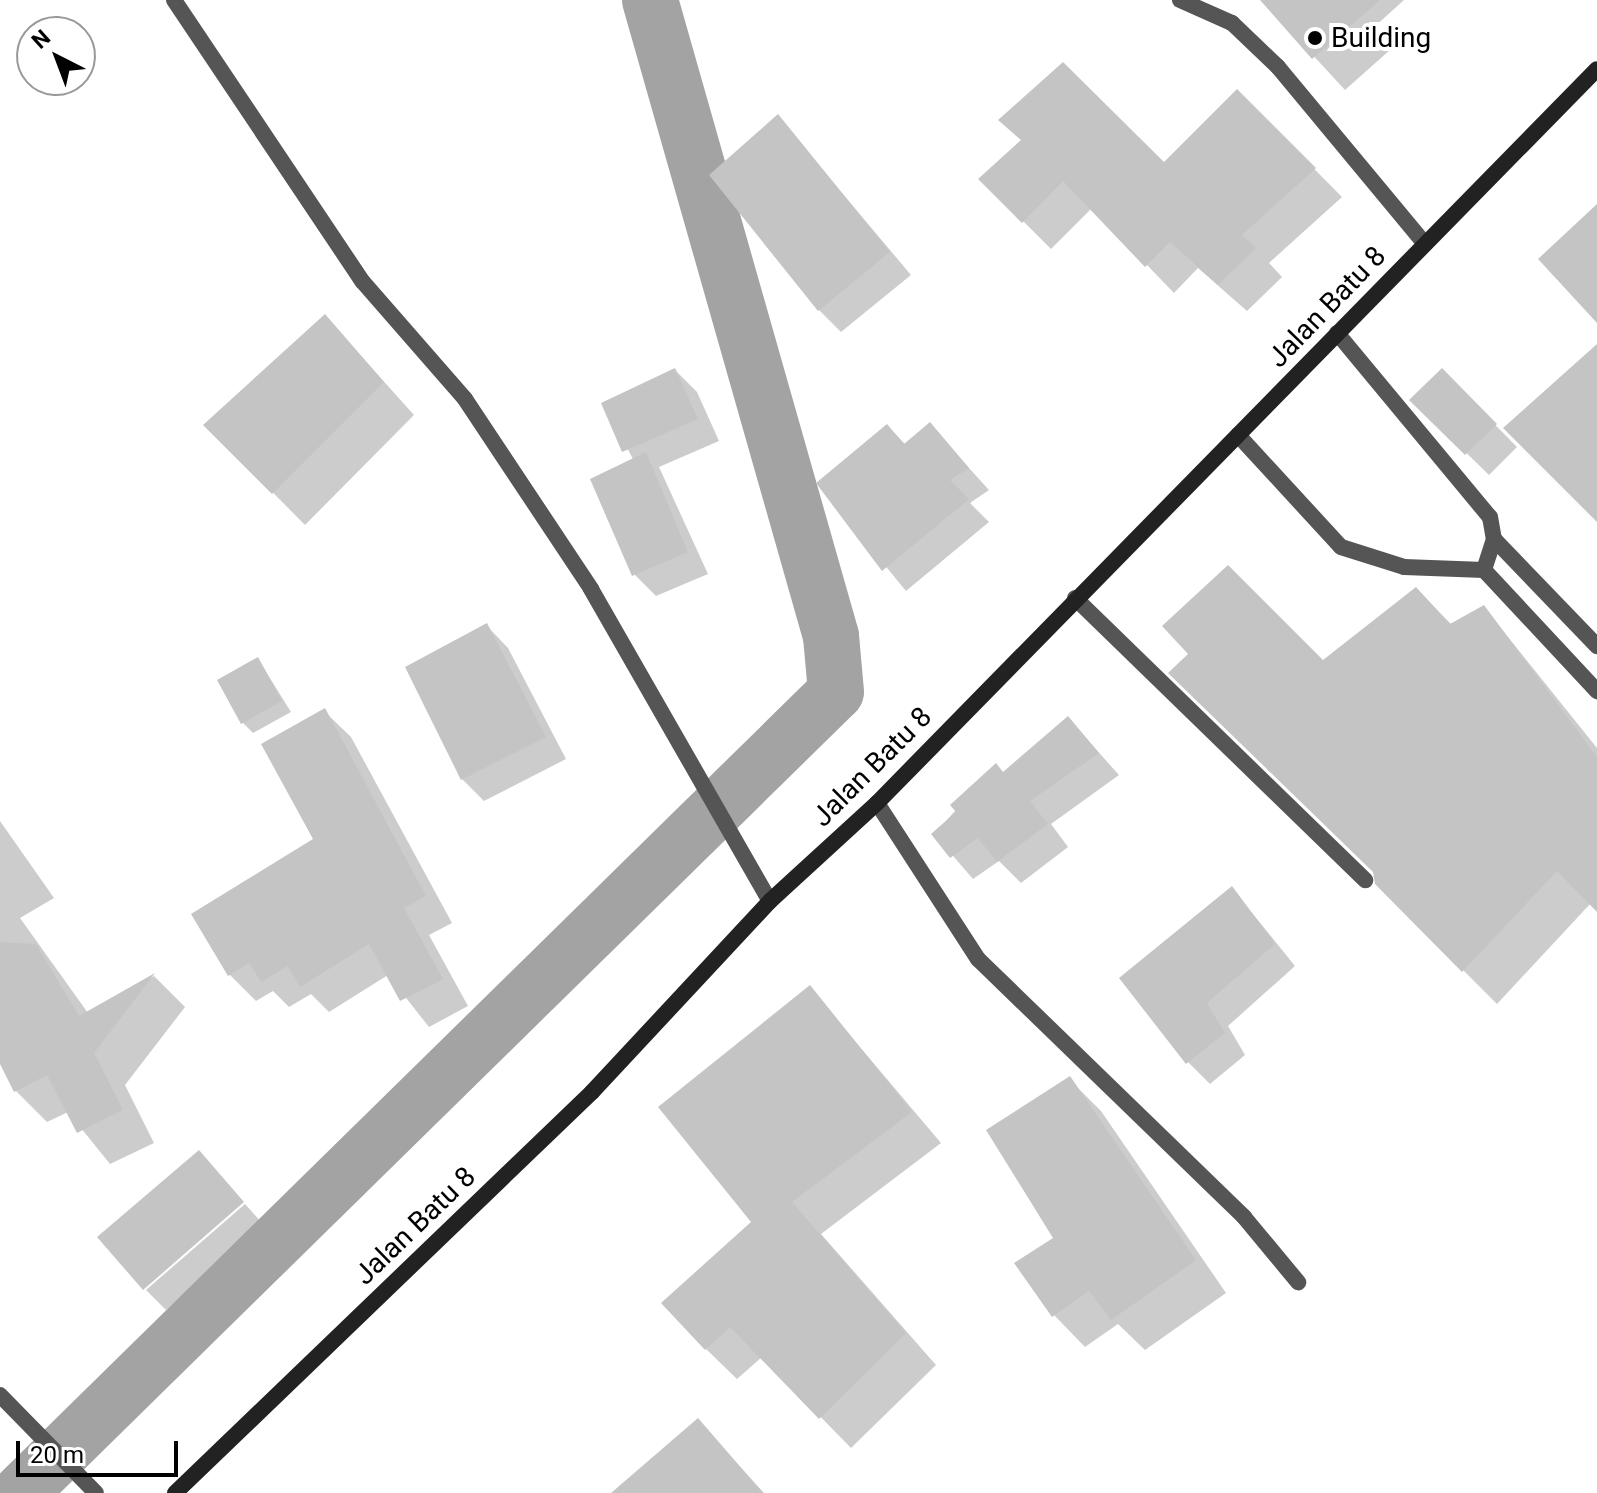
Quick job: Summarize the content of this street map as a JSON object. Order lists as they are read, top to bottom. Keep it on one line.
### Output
{"streets":{"street":["Jalan Batu 8"]},"places":["Building"],"scale_bar":"20 m","north":"top left"}
